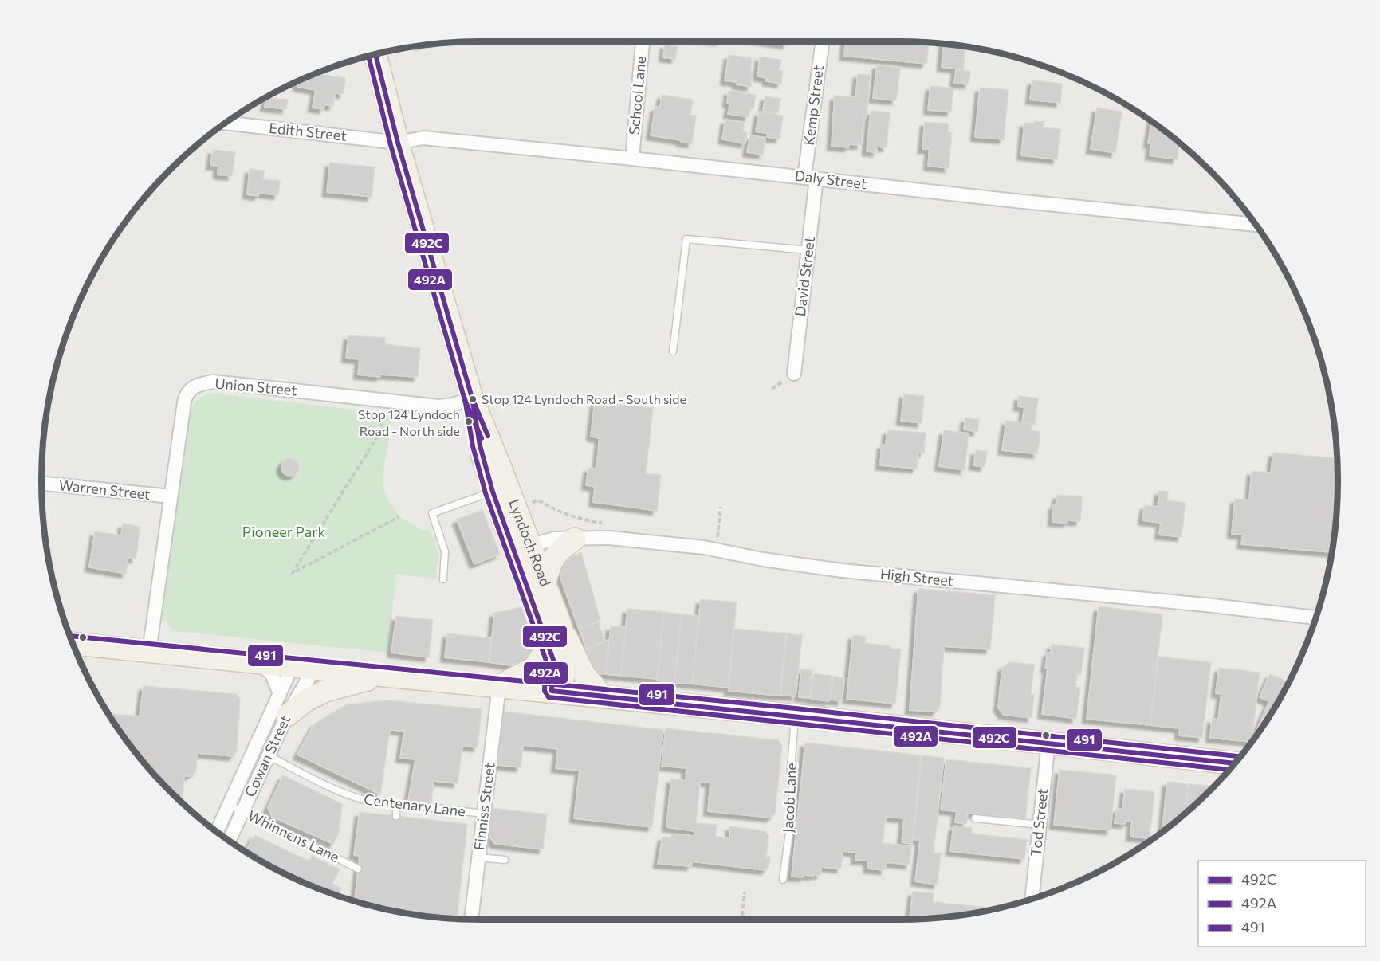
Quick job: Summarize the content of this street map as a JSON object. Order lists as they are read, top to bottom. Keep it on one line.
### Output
{"streets":{"main road":["Lyndoch Road"],"street":["School Lane","Kemp Street","Edith Street","Daly Street","David Street","Union Street","Warren Street","High Street","Cowan Street","Finniss Street","Tod Street"],"lane":["Jacob Lane","Centenary Lane","Whinnens Lane"]},"crossings":[["School Lane","Daly Street"],["Kemp Street","Daly Street"],["Kemp Street","David Street"],["Edith Street","Daly Street"],["Edith Street","Lyndoch Road"],["Daly Street","David Street"],["Daly Street","Lyndoch Road"],["Union Street","Warren Street"],["Union Street","Lyndoch Road"],["Lyndoch Road","High Street"],["Cowan Street","Centenary Lane"],["Cowan Street","Whinnens Lane"],["Centenary Lane","Finniss Street"]],"parks":["Pioneer Park"],"places":["Stop 124 Lyndoch Road - South side","Stop 124 Lyndoch Road - North side"],"lines":["transit line 492C","transit line 492A","transit line 491"],"legend":["492C","492A","491"]}
